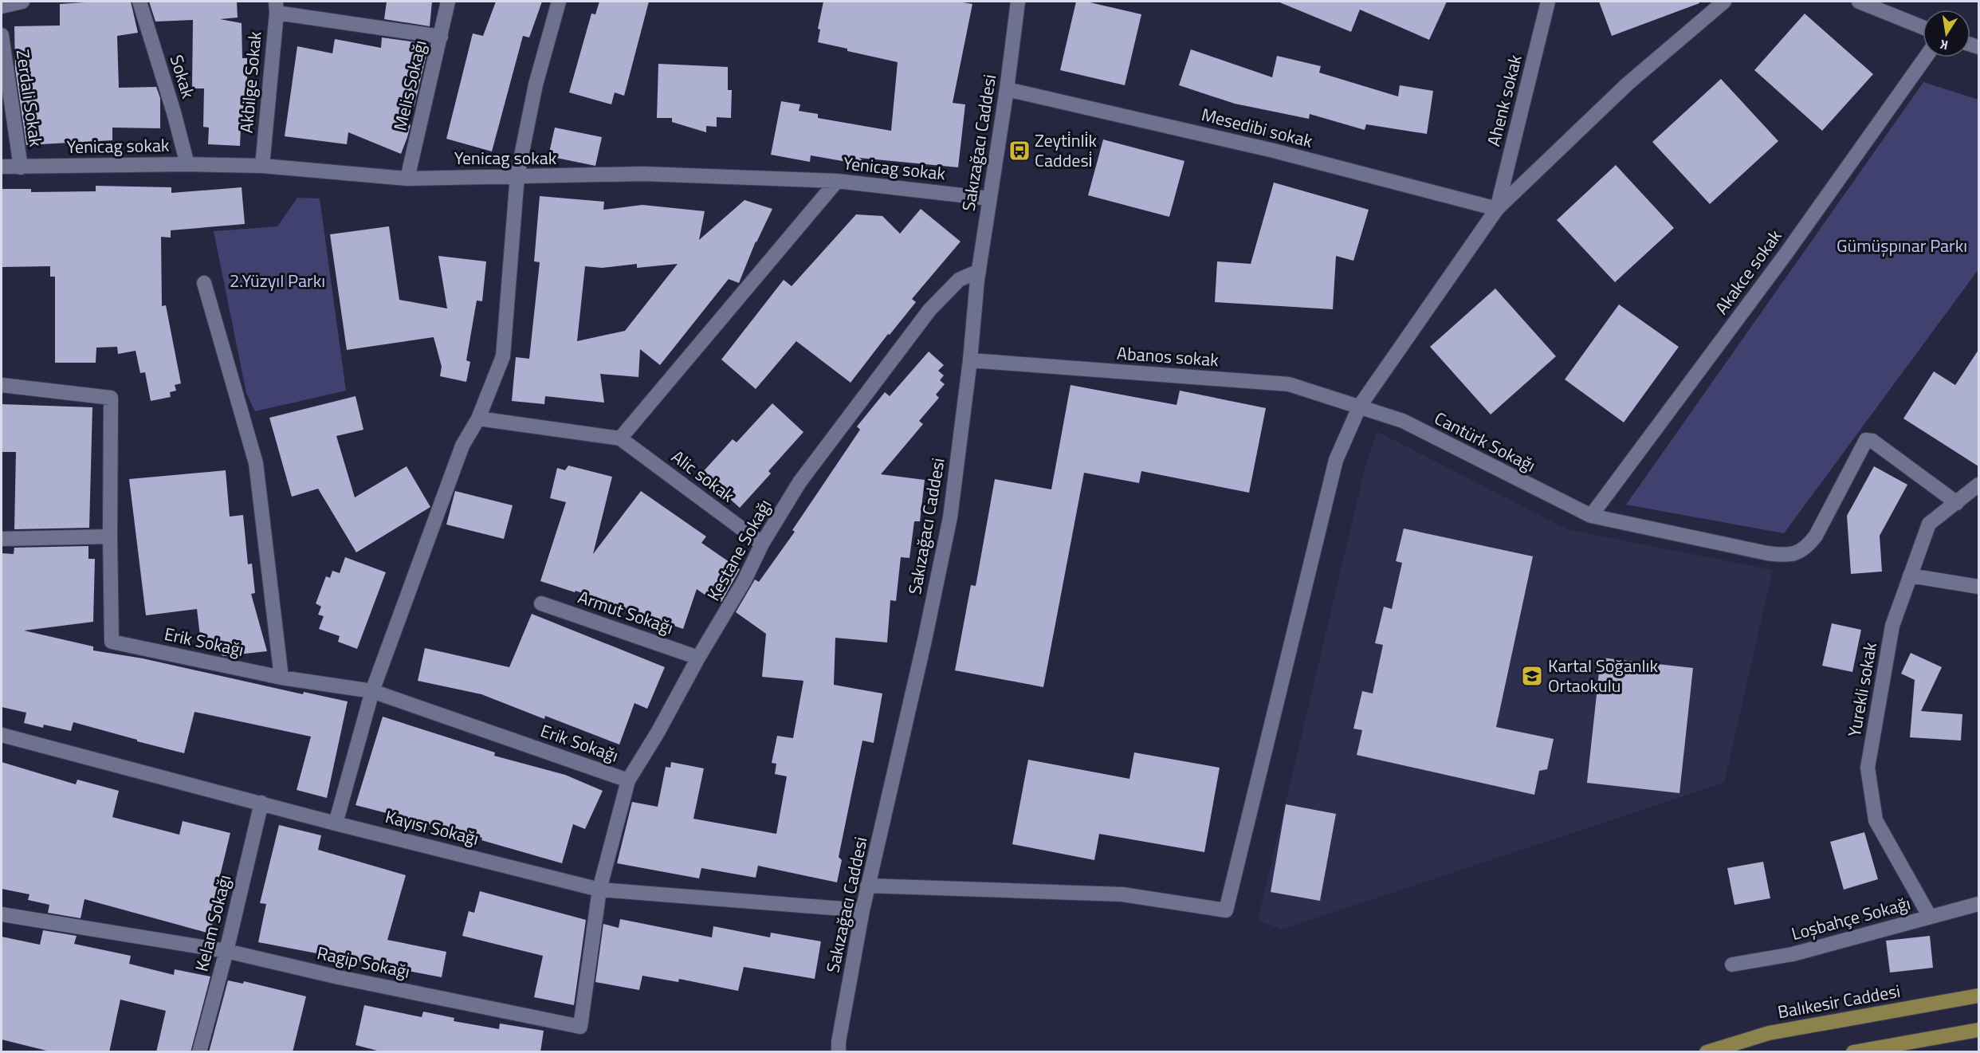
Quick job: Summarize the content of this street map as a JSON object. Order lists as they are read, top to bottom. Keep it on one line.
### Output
{"streets":{"main road":["Balıkesir Caddesi"],"street":["Sokak","Akbilge Sokak","Melis Sokağı","Zerdali Sokak","Ahenk sokak","Mesedibi sokak","Sakızağacı Caddesi","Yenicag sokak","Akakce sokak","Abanos sokak","Cantürk Sokağı","Alic sokak","Kestane Sokağı","Armut Sokağı","Erik Sokağı","Yurekli sokak","Kayısı Sokağı","Loşbahçe Sokağı","Kelam Sokağı","Ragip Sokağı"]},"crossings":[["Sokak","Yenicag sokak"],["Akbilge Sokak","Yenicag sokak"],["Melis Sokağı","Yenicag sokak"],["Zerdali Sokak","Yenicag sokak"],["Ahenk sokak","Mesedibi sokak"],["Mesedibi sokak","Sakızağacı Caddesi"],["Sakızağacı Caddesi","Yenicag sokak"],["Sakızağacı Caddesi","Abanos sokak"],["Sakızağacı Caddesi","Kestane Sokağı"],["Sakızağacı Caddesi","Kayısı Sokağı"],["Akakce sokak","Cantürk Sokağı"],["Abanos sokak","Cantürk Sokağı"],["Cantürk Sokağı","Yurekli sokak"],["Alic sokak","Kestane Sokağı"],["Kestane Sokağı","Armut Sokağı"],["Kestane Sokağı","Erik Sokağı"],["Kestane Sokağı","Kayısı Sokağı"],["Kestane Sokağı","Ragip Sokağı"],["Yurekli sokak","Loşbahçe Sokağı"],["Kayısı Sokağı","Kelam Sokağı"],["Kayısı Sokağı","Ragip Sokağı"],["Kelam Sokağı","Ragip Sokağı"]],"parks":["Gümüşpınar Parkı","2.Yüzyıl Parkı"],"places":{"bus stop":["Zeyti̇nli̇k Caddesi̇"],"school or university":["Kartal Soğanlık Ortaokulu"]},"north":"bottom"}
